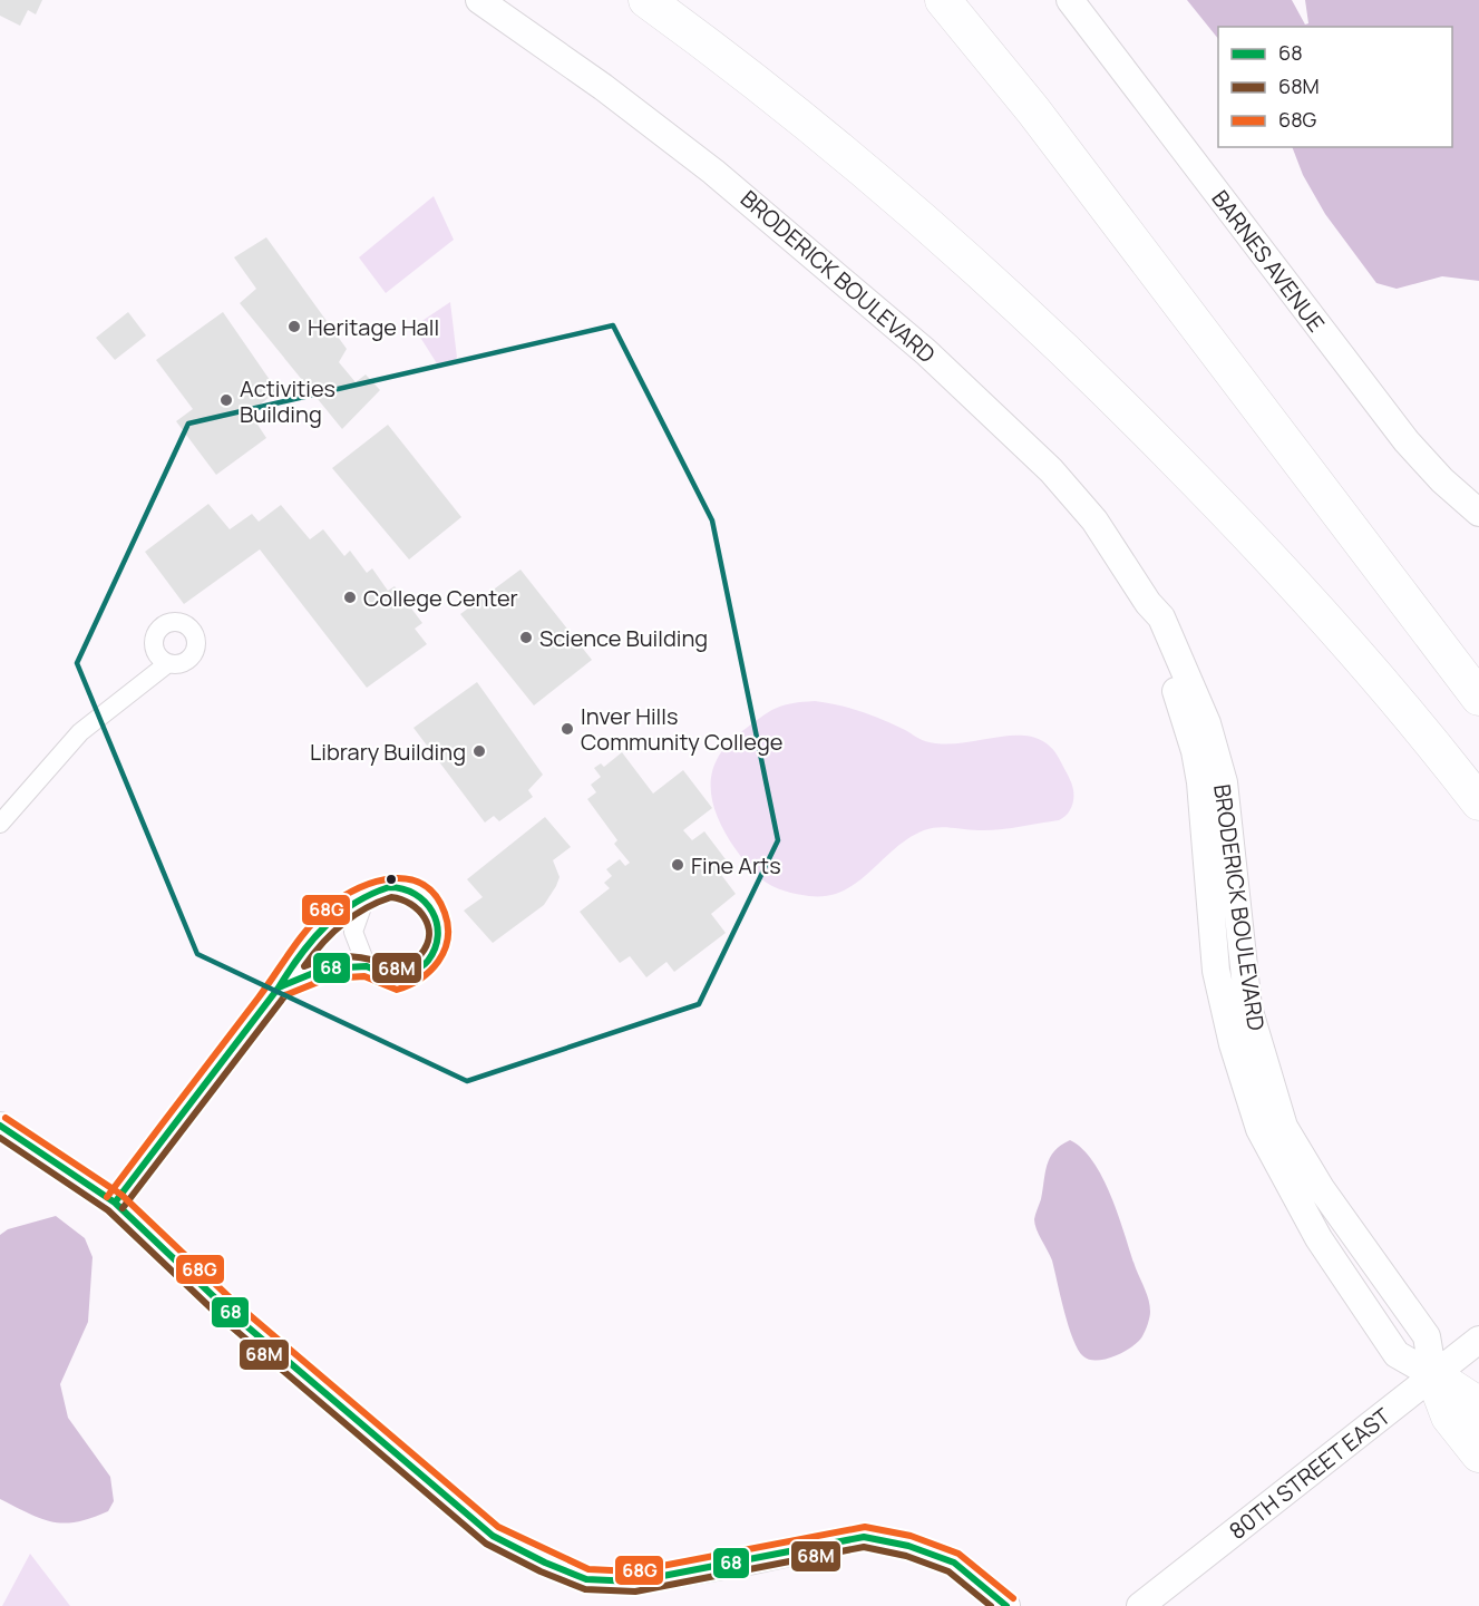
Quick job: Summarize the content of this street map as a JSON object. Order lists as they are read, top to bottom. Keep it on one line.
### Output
{"streets":{"street":["BARNES AVENUE","BRODERICK BOULEVARD","80TH STREET EAST"]},"crossings":[["BRODERICK BOULEVARD","80TH STREET EAST"]],"places":["Heritage Hall","Activities Building","College Center","Science Building","Inver Hills Community College","Library Building","Fine Arts"],"lines":["transit line 68G","transit line 68","transit line 68M"],"legend":["68","68M","68G"]}
